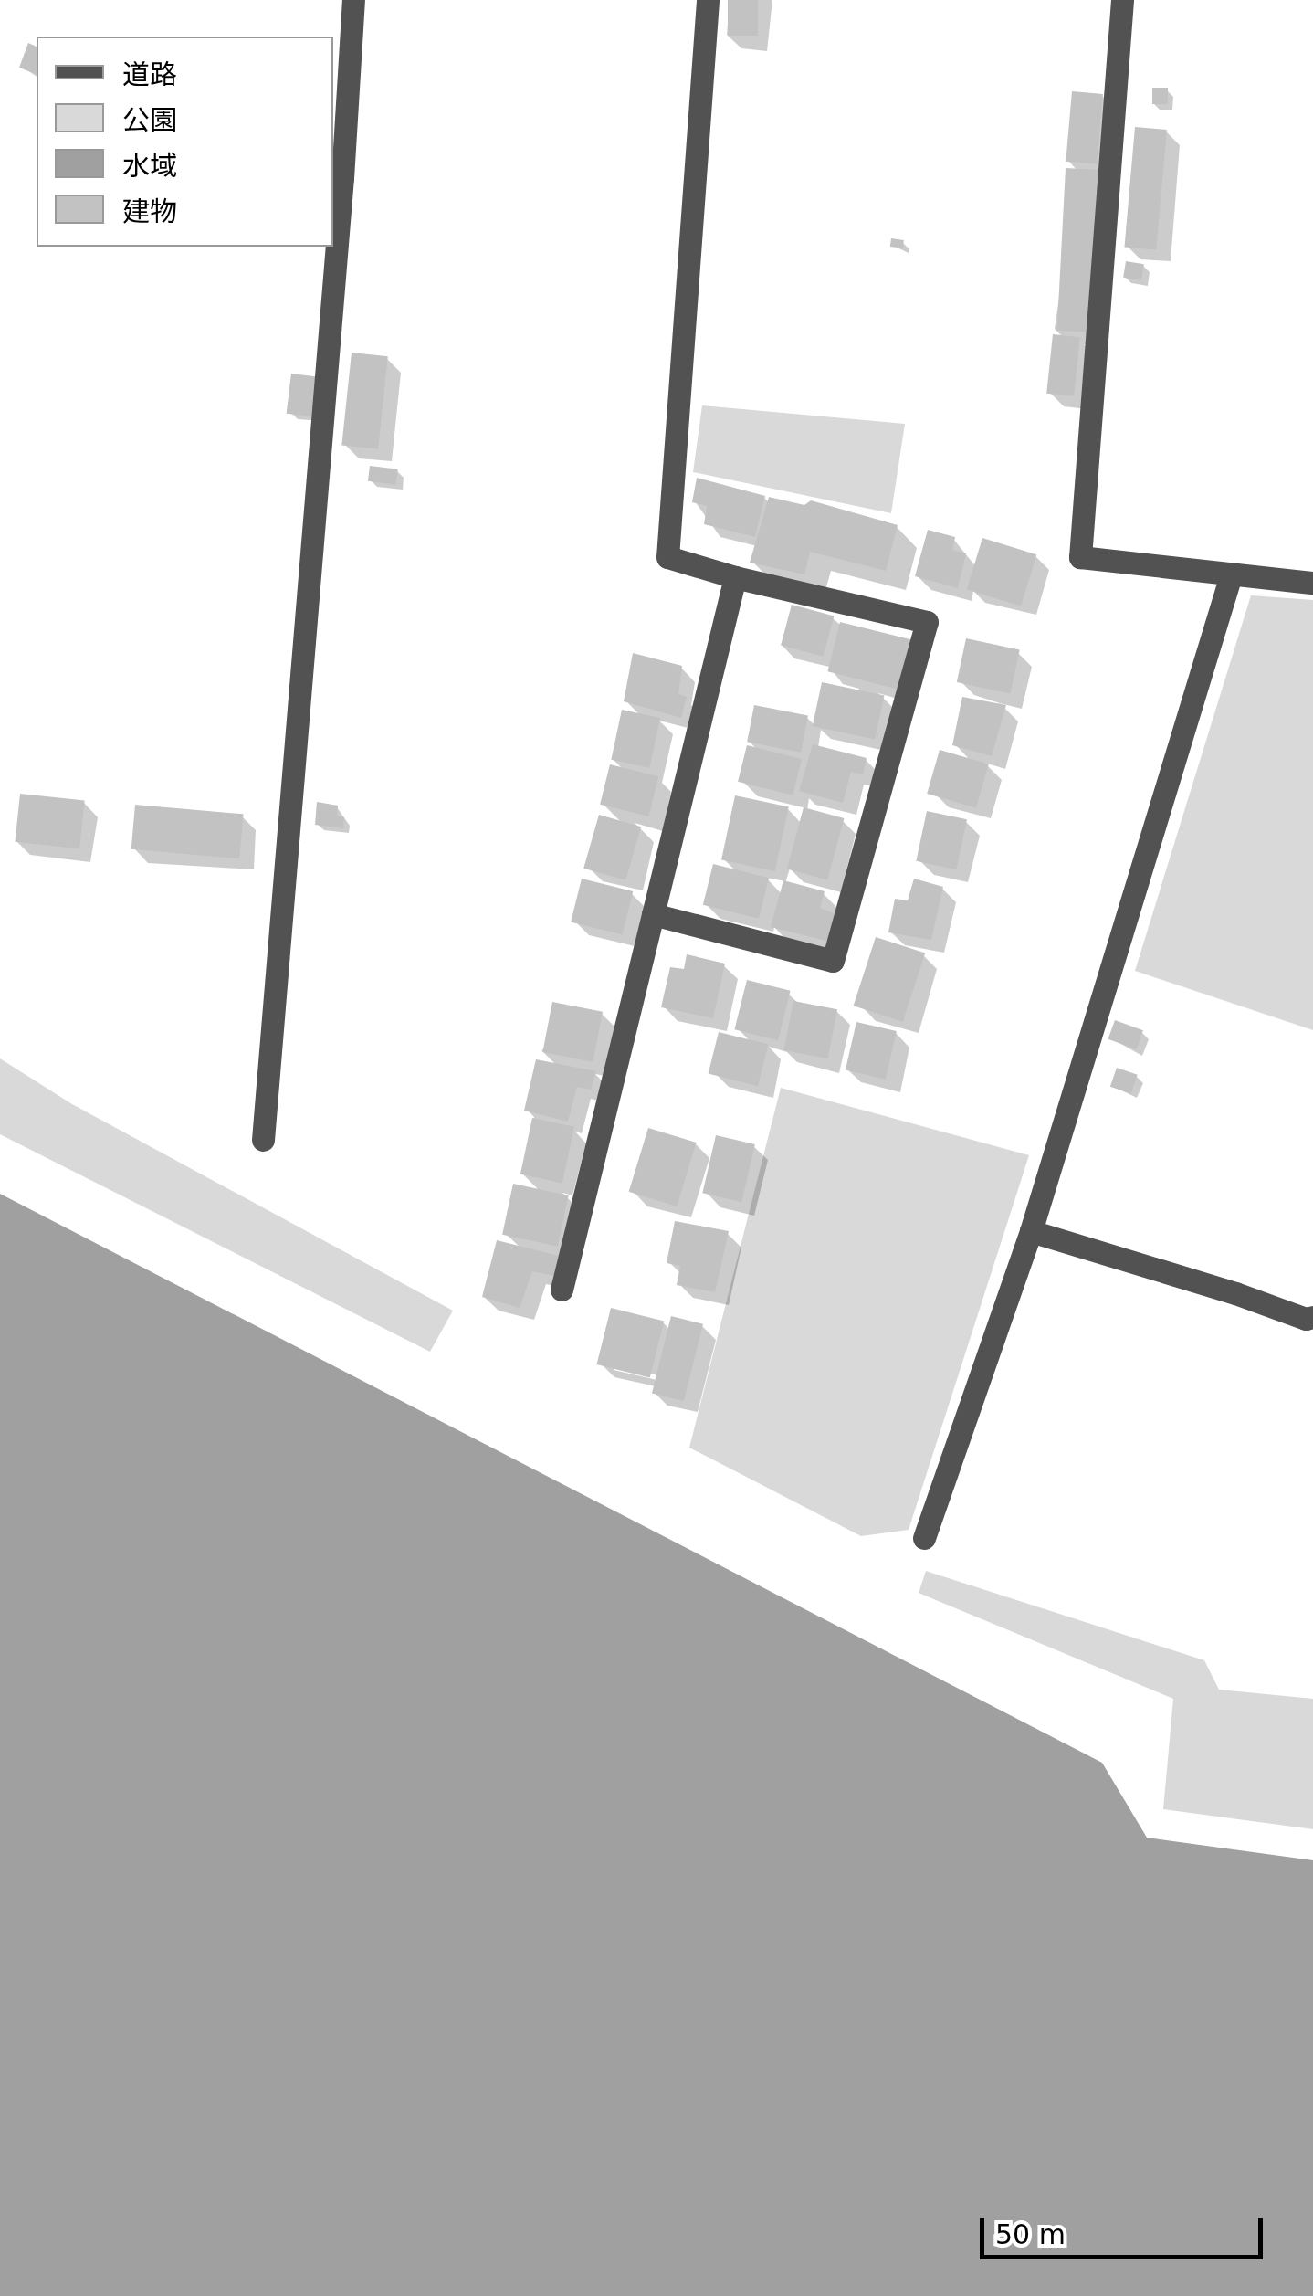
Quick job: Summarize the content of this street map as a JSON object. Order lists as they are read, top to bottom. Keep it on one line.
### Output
{"legend":["道路","公園","水域","建物"],"scale_bar":"50 m"}
